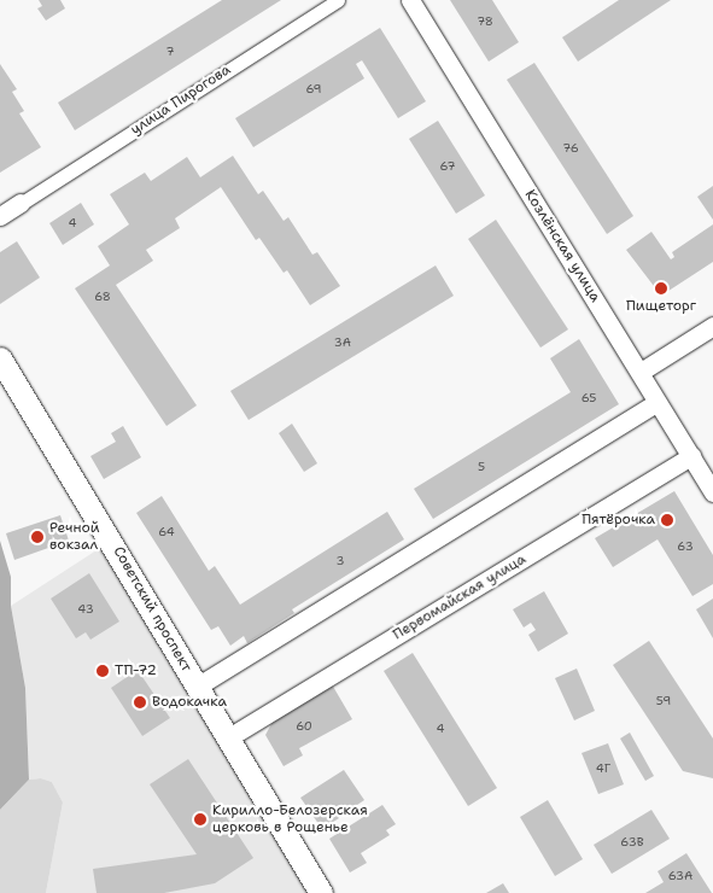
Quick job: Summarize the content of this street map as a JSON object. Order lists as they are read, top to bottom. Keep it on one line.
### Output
{"streets":{"street":["улица Пирогова","Козлёнская улица","Первомайская улица","Советский проспект"]},"crossings":[["Козлёнская улица","Первомайская улица"],["Первомайская улица","Советский проспект"]],"places":["Пищеторг","Пятёрочка","Речной вокзал","ТП-72","Водокачка","Кирилло-Белозерская церковь в Рощенье"],"house_numbers":["78","7","69","76","67","4","68","3А","65","5","64","63","3","43","59","60","4","4Г","63В","63А"]}
